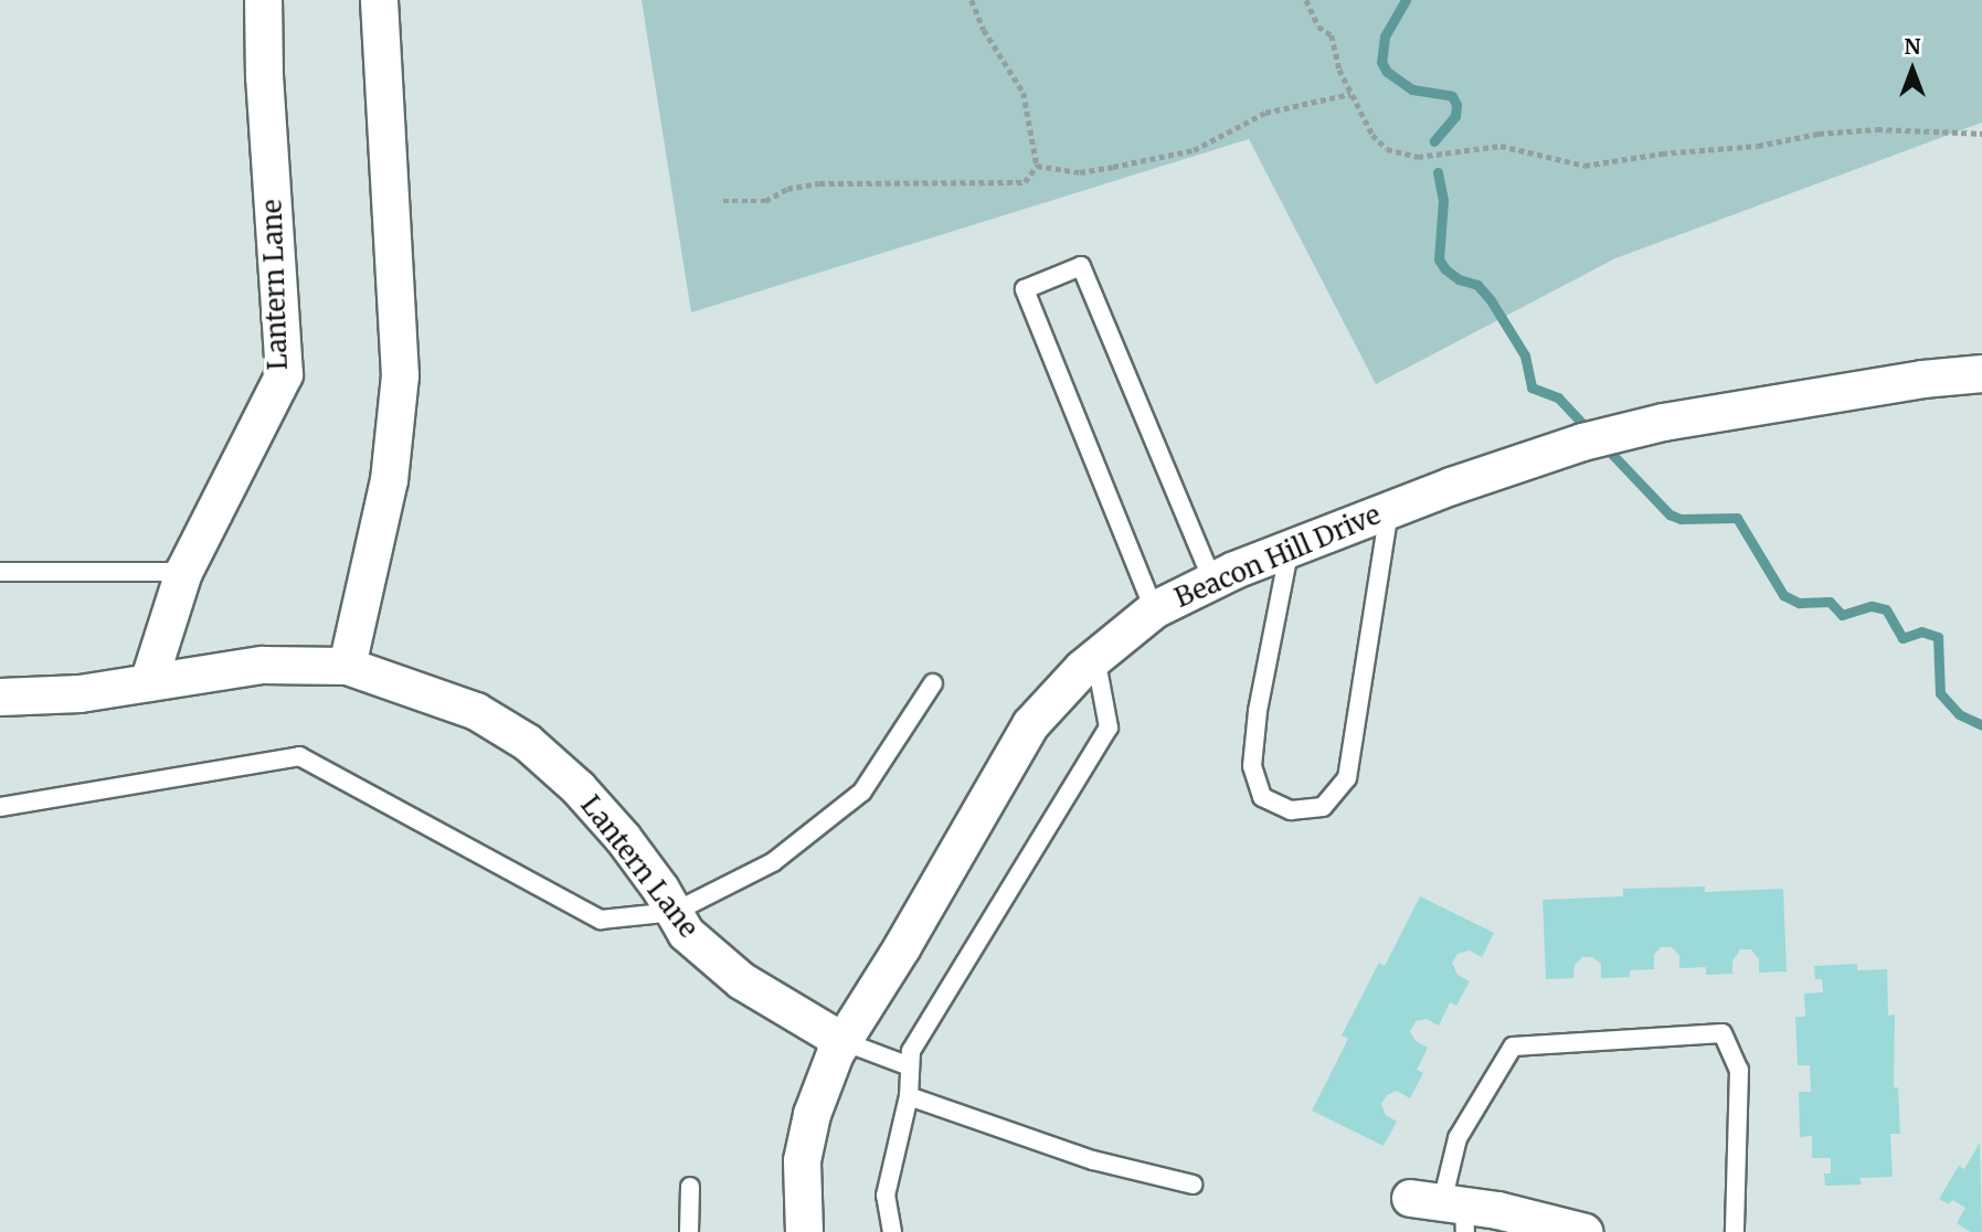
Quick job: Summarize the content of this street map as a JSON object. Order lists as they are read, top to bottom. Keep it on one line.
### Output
{"streets":{"street":["Lantern Lane","Beacon Hill Drive"]},"crossings":[["Lantern Lane","Beacon Hill Drive"]],"north":"top"}
